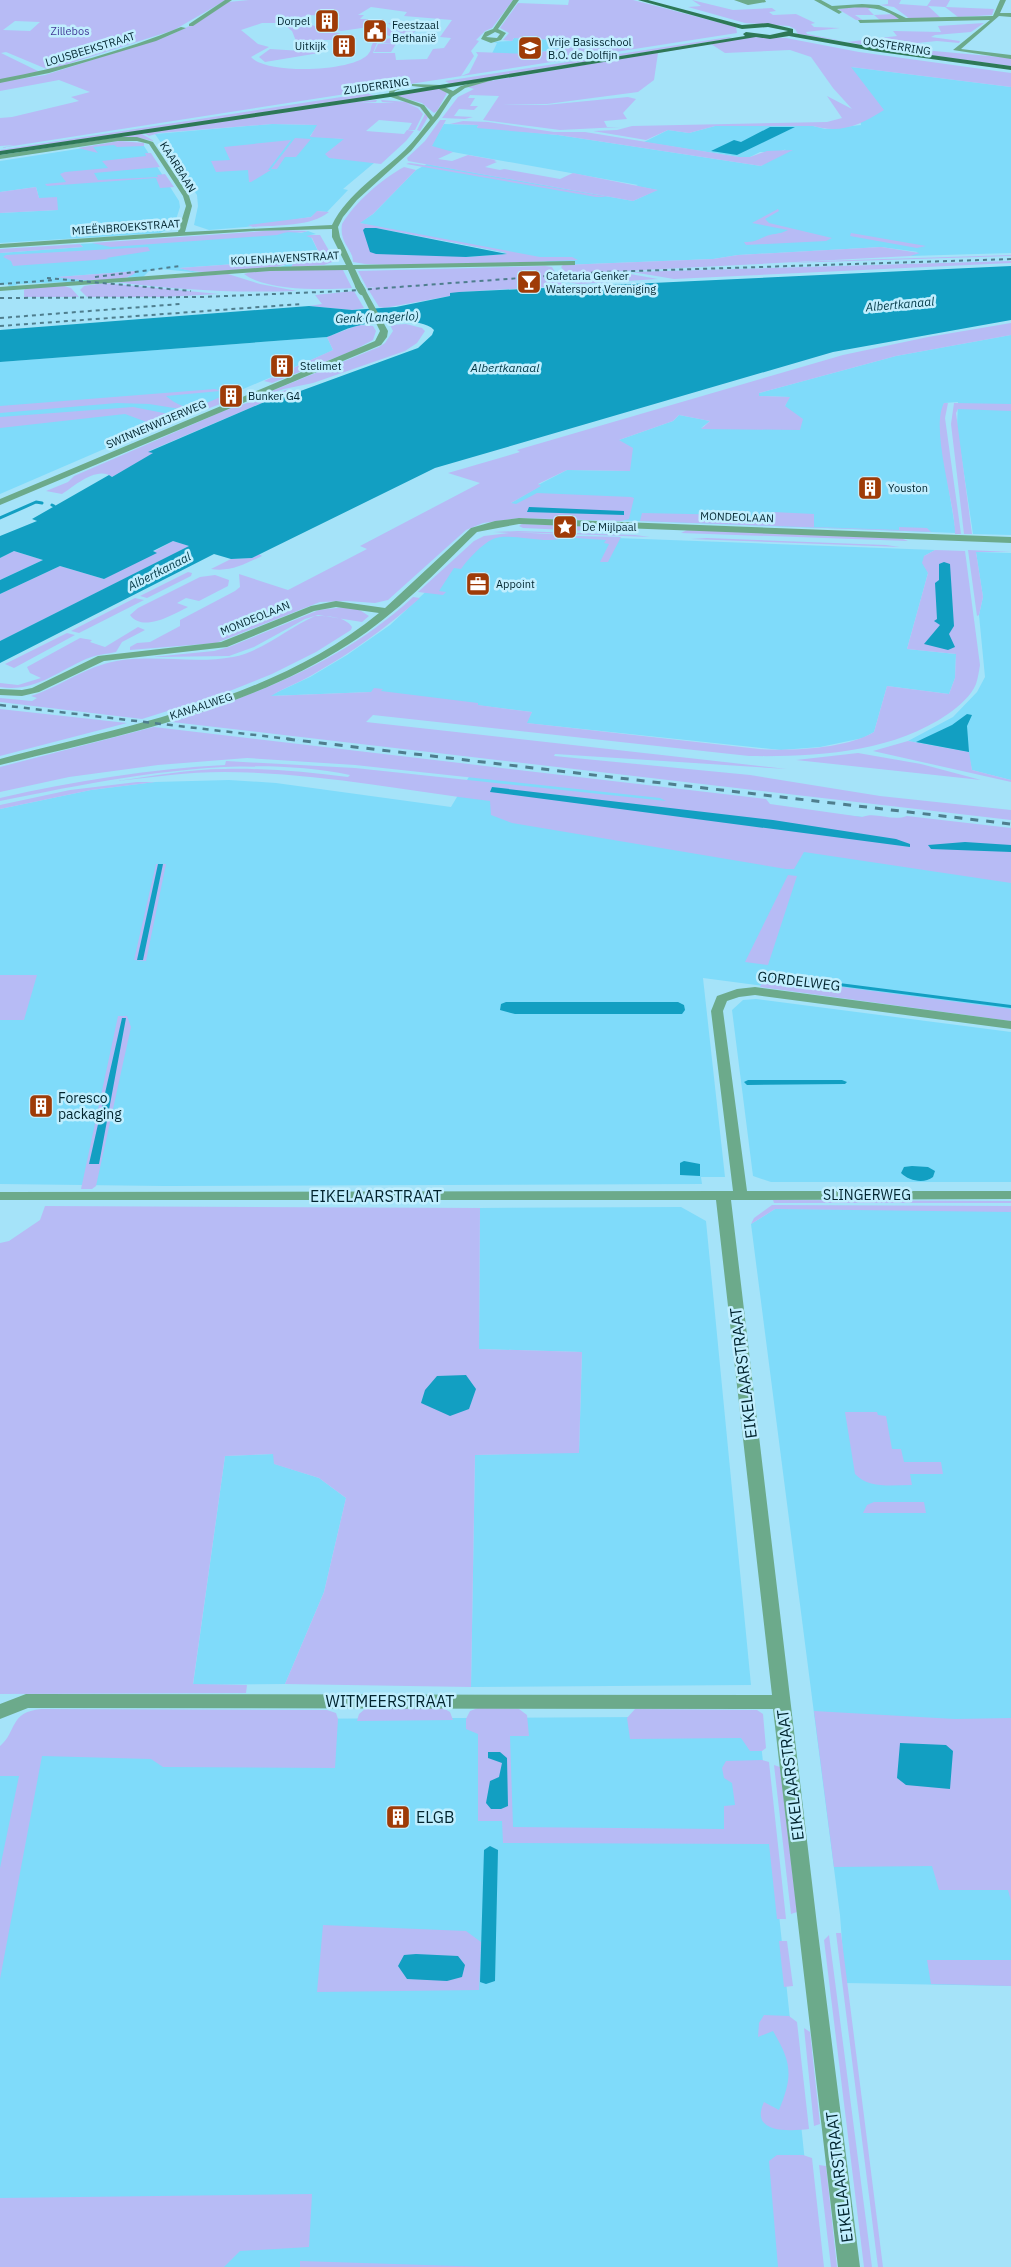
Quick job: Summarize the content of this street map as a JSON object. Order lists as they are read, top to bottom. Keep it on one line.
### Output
{"streets":{"main road":["OOSTERRING","ZUIDERRING"],"street":["LOUSBEEKSTRAAT","KAARBAAN","MIEËNBROEKSTRAAT","KOLENHAVENSTRAAT","SWINNENWIJERWEG","MONDEOLAAN","KANAALWEG","GORDELWEG","SLINGERWEG","EIKELAARSTRAAT","WITMEERSTRAAT"]},"crossings":[["OOSTERRING","ZUIDERRING"],["KAARBAAN","MIEËNBROEKSTRAAT"],["MIEËNBROEKSTRAAT","SWINNENWIJERWEG"],["KOLENHAVENSTRAAT","SWINNENWIJERWEG"],["MONDEOLAAN","KANAALWEG"],["GORDELWEG","SLINGERWEG"],["GORDELWEG","EIKELAARSTRAAT"],["SLINGERWEG","EIKELAARSTRAAT"],["EIKELAARSTRAAT","WITMEERSTRAAT"]],"water":["Albertkanaal","Genk (Langerlo)"],"parks":["Zillebos"],"places":{"building":["Dorpel","Uitkijk","Stelimet","Bunker G4","Youston","Foresco packaging","ELGB"],"public building":["Feestzaal Bethanië"],"school or university":["Vrije Basisschool B.O. de Dolfijn"],"bar":["Cafetaria Genker Watersport Vereniging"],"place":["De Mijlpaal"],"office":["Appoint"]}}
